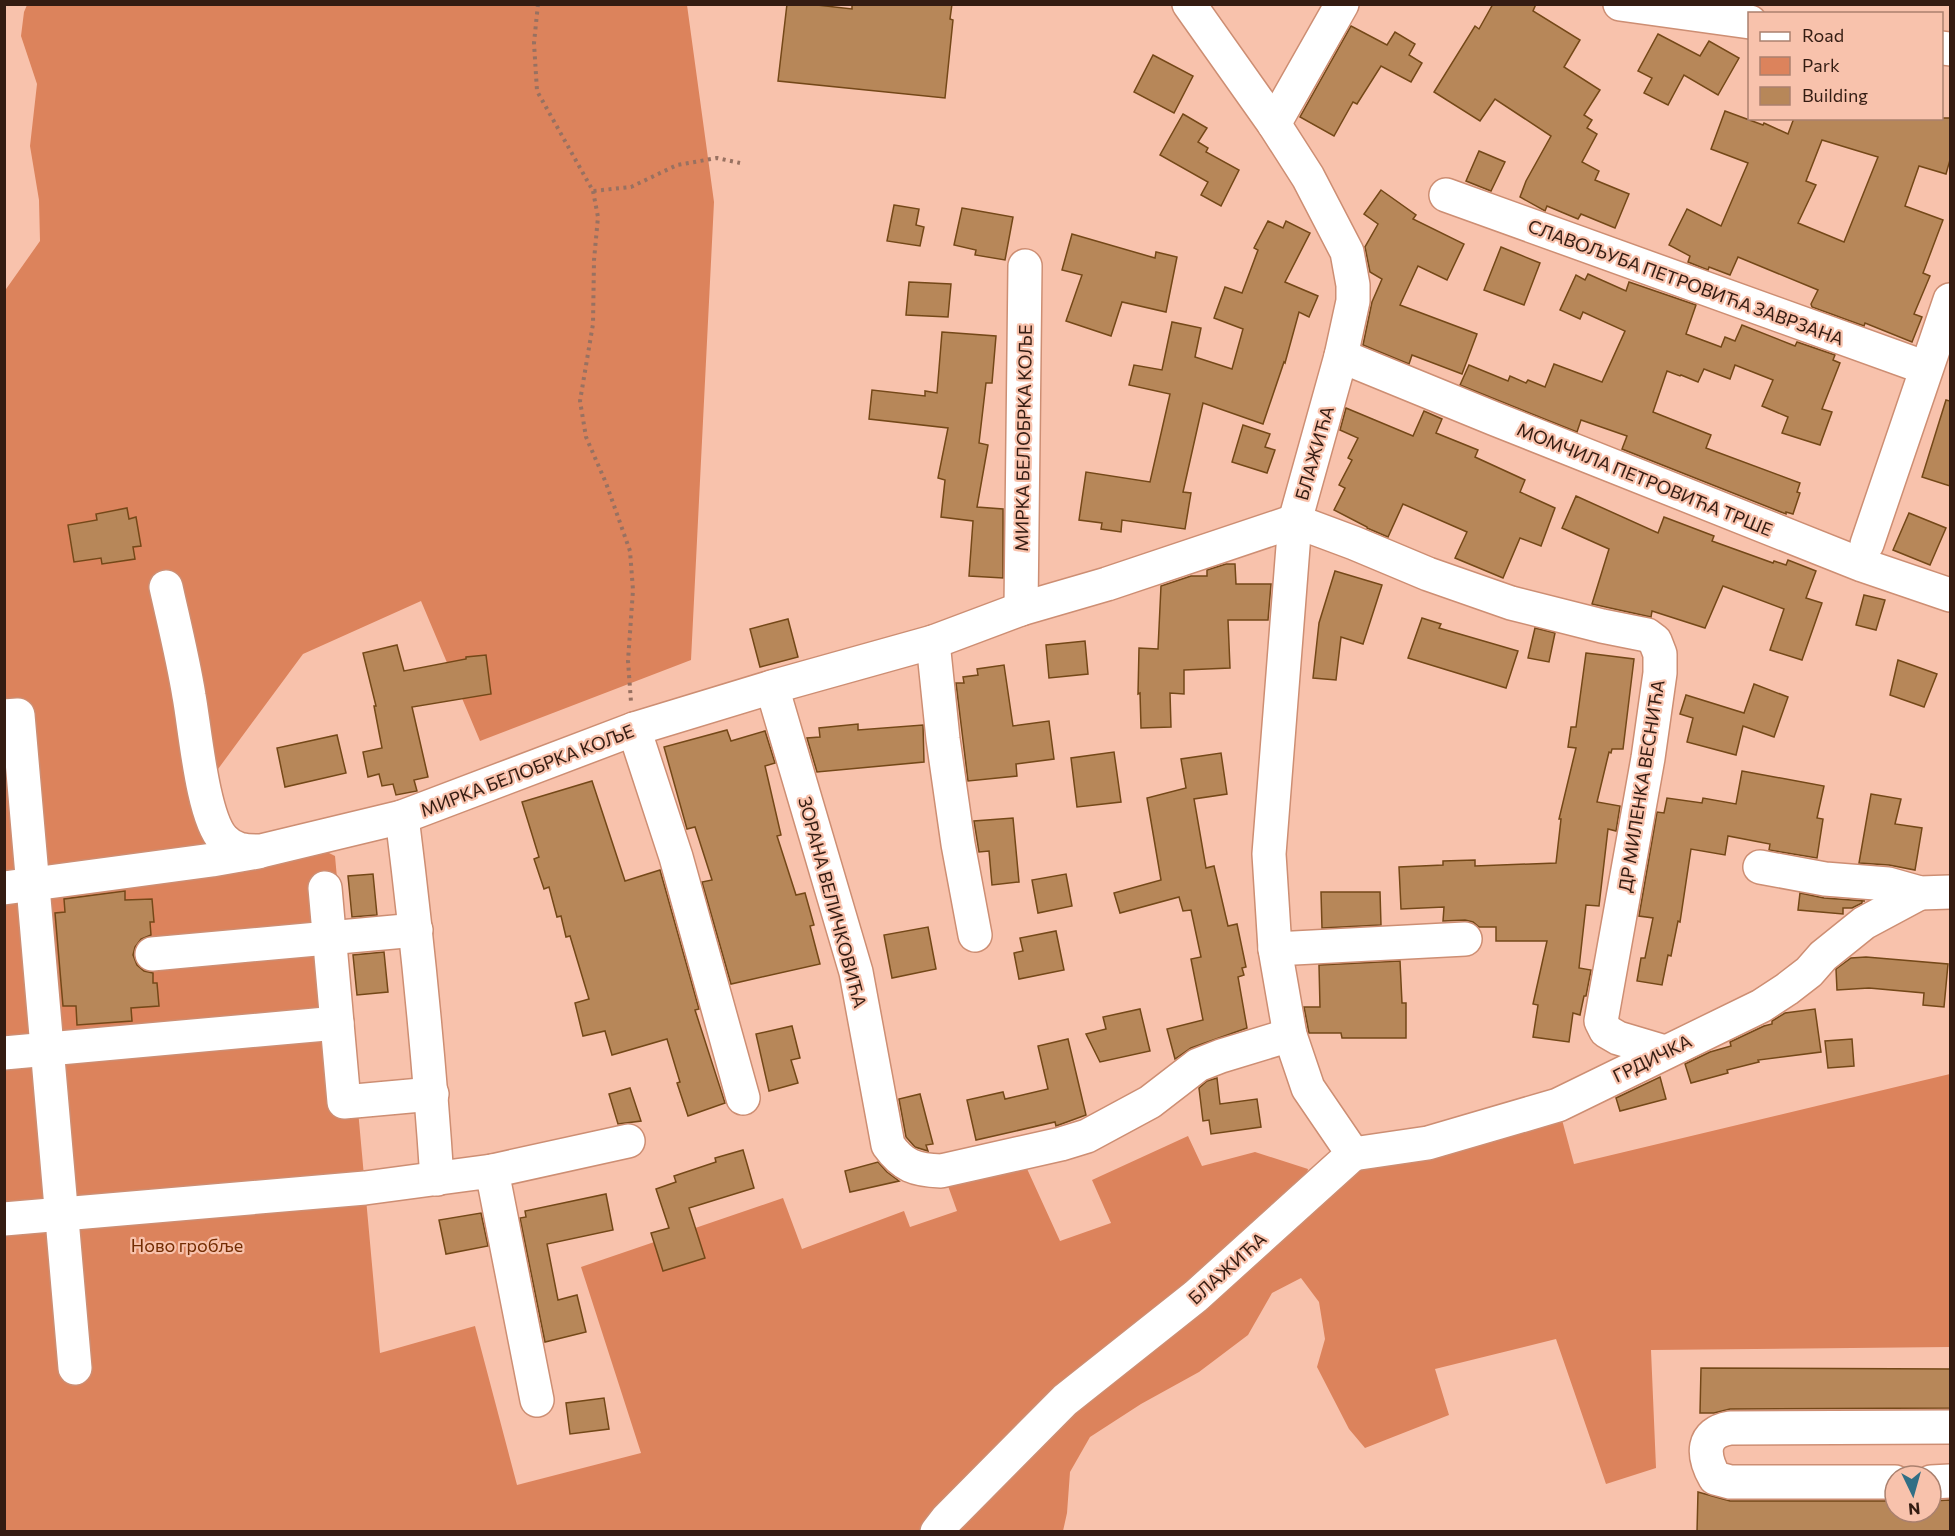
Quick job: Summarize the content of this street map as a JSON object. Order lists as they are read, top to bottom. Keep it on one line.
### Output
{"streets":{"street":["СЛАВОЉУБА ПЕТРОВИЋА ЗАВРЗАНА","МИРКА БЕЛОБРКА КОЉЕ","БЛАЖИЋА","МОМЧИЛА ПЕТРОВИЋА ТРШЕ","ДР МИЛЕНКА ВЕСНИЋА","ЗОРАНА ВЕЛИЧКОВИЋА","ГРДИЧКА"]},"crossings":[["МИРКА БЕЛОБРКА КОЉЕ","БЛАЖИЋА"],["МИРКА БЕЛОБРКА КОЉЕ","ДР МИЛЕНКА ВЕСНИЋА"],["МИРКА БЕЛОБРКА КОЉЕ","ЗОРАНА ВЕЛИЧКОВИЋА"],["БЛАЖИЋА","МОМЧИЛА ПЕТРОВИЋА ТРШЕ"],["БЛАЖИЋА","ДР МИЛЕНКА ВЕСНИЋА"],["БЛАЖИЋА","ЗОРАНА ВЕЛИЧКОВИЋА"],["БЛАЖИЋА","ГРДИЧКА"],["ДР МИЛЕНКА ВЕСНИЋА","ГРДИЧКА"]],"parks":["Ново гробље"],"legend":["Road","Park","Building"],"north":"bottom"}
